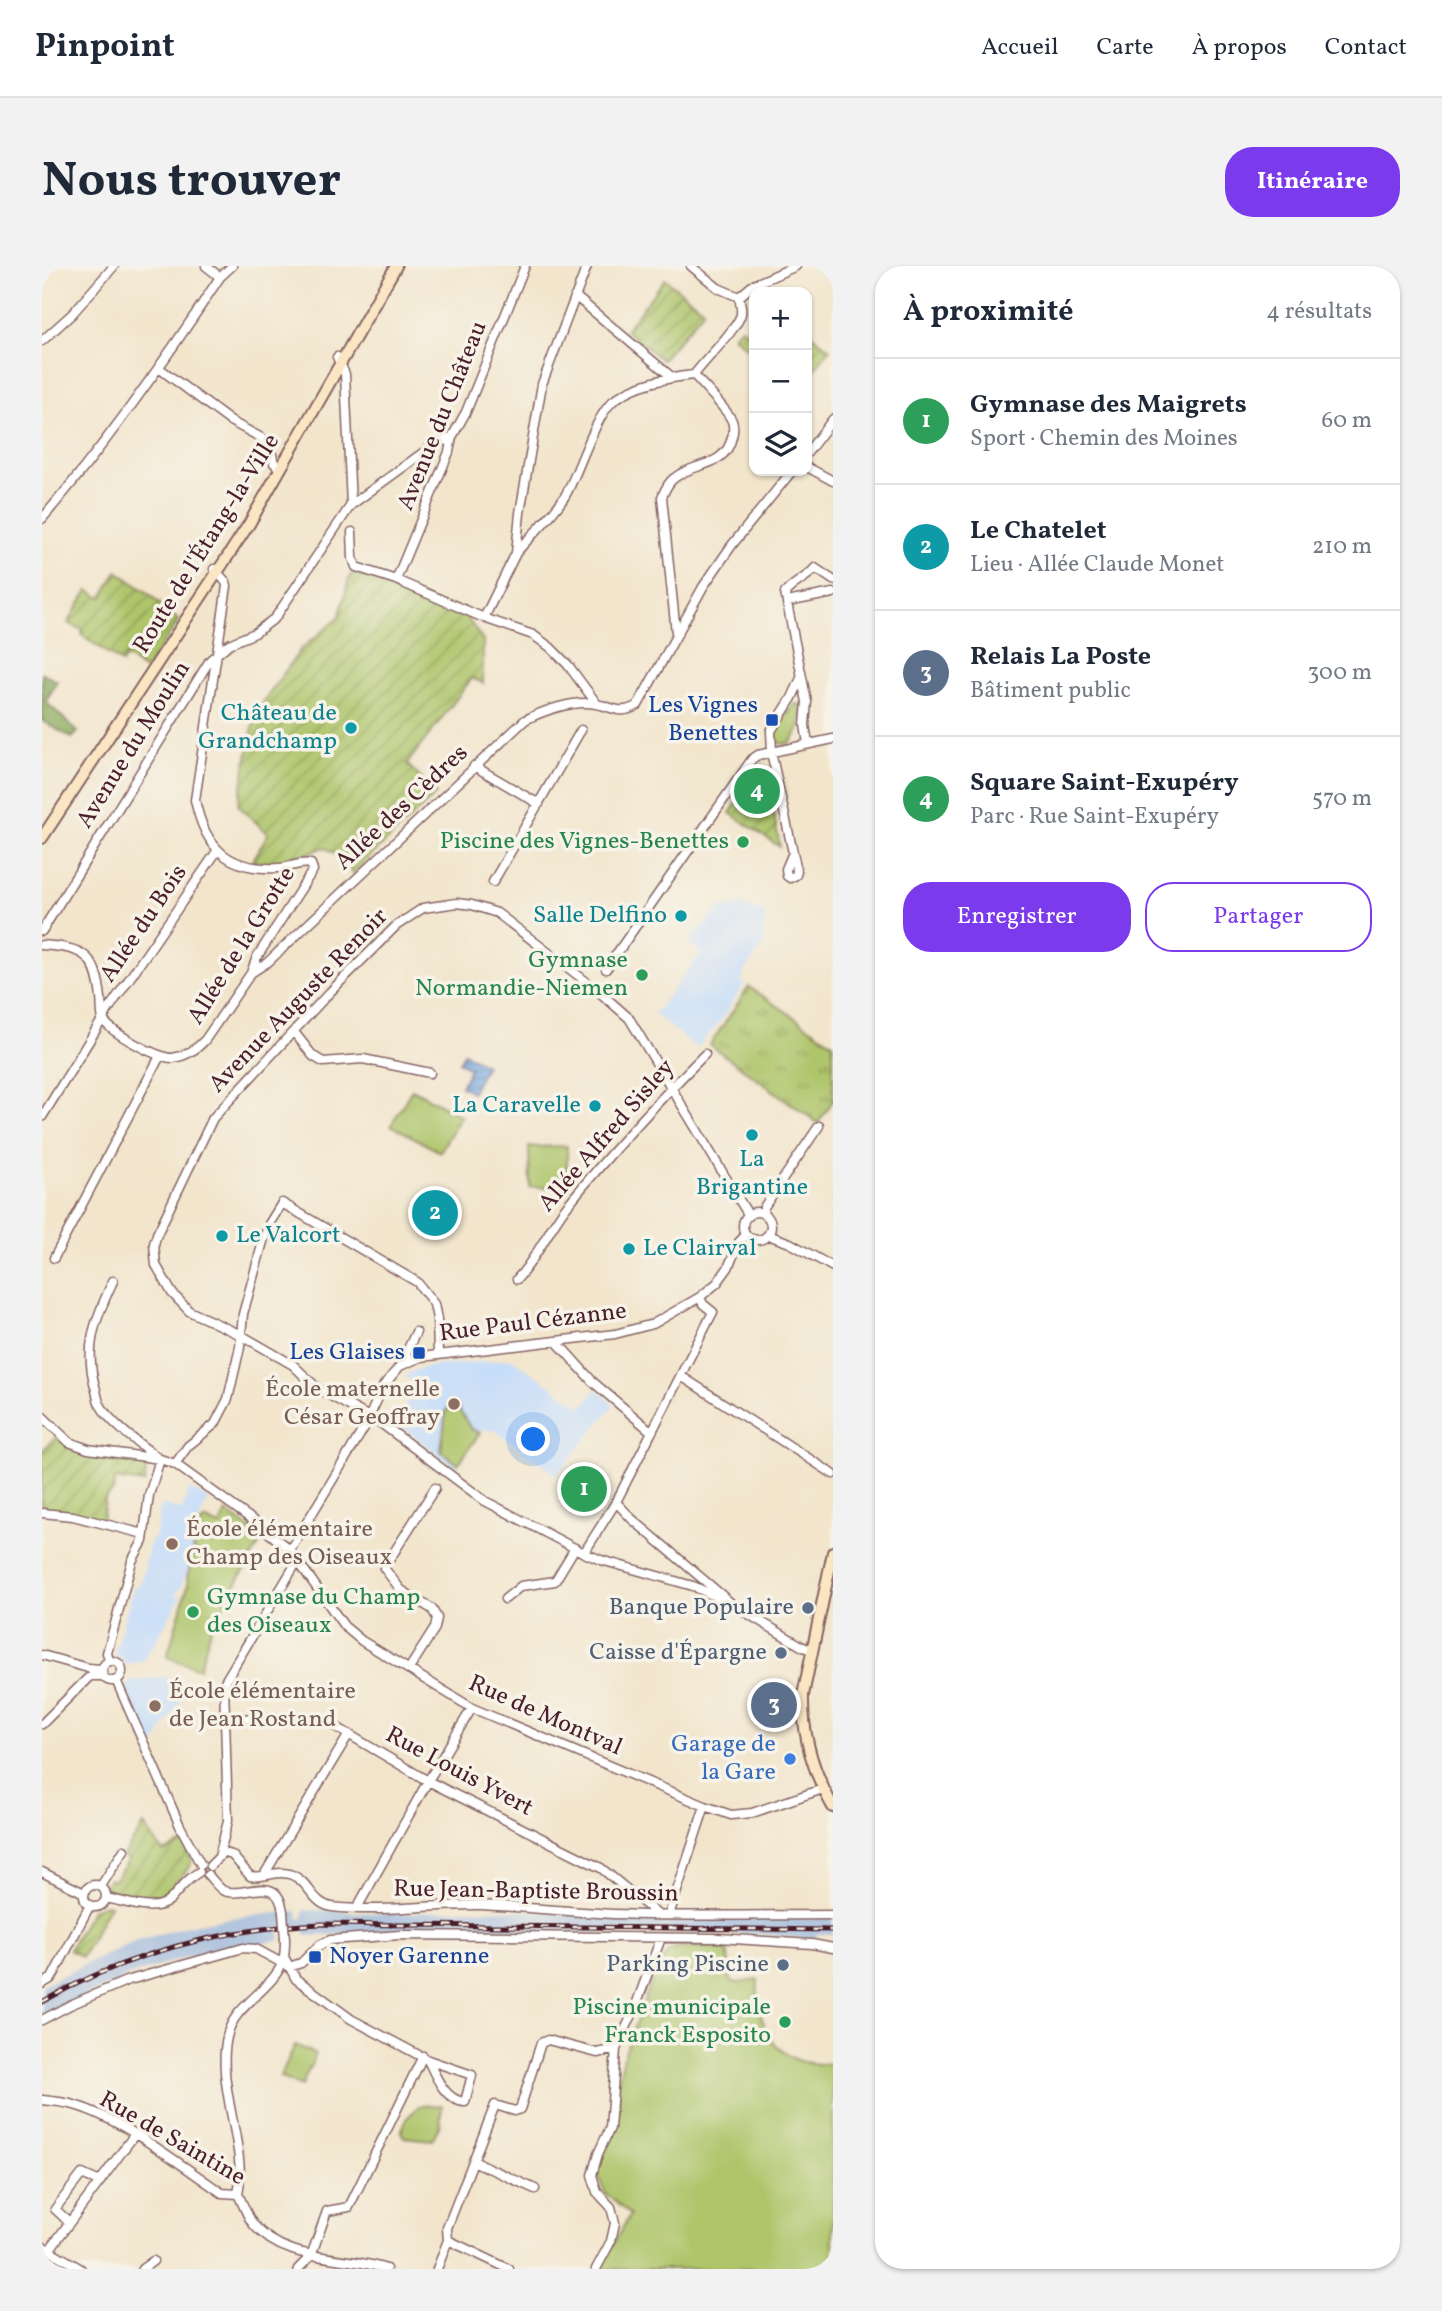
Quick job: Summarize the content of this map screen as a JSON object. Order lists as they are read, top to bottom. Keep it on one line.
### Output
{"streets":{"street":["Avenue du Château","Route de l'Étang-la-Ville","Avenue du Moulin","Allée des Cèdres","Allée du Bois","Allée de la Grotte","Avenue Auguste Renoir","Allée Alfred Sisley","Rue Paul Cézanne","Rue de Montval","Rue Louis Yvert","Rue Jean-Baptiste Broussin","Rue de Saintine"]},"crossings":[["Allée des Cèdres","Allée de la Grotte"],["Allée du Bois","Allée de la Grotte"],["Avenue Auguste Renoir","Allée Alfred Sisley"],["Avenue Auguste Renoir","Rue Paul Cézanne"],["Rue Louis Yvert","Rue Jean-Baptiste Broussin"]],"places":{"transit":["Les Vignes Benettes","Les Glaises","Noyer Garenne"],"other":["Château de Grandchamp","Piscine des Vignes-Benettes","Salle Delfino","Gymnase Normandie-Niemen","La Caravelle","La Brigantine","Le Valcort","Le Clairval","École maternelle César Geoffray","École élémentaire Champ des Oiseaux","Banque Populaire","Gymnase du Champ des Oiseaux","Caisse d'Épargne","École élémentaire de Jean Rostand","Garage de la Gare","Parking Piscine","Piscine municipale Franck Esposito"]},"page":{"header":"Pinpoint","nav":["Accueil","Carte","À propos","Contact"],"buttons":["Itinéraire",["Enregistrer","Partager"]],"title":"Nous trouver","heading":["À proximité","4 résultats"],"map_buttons":["+","−"],"list":[{"mark":"1","name":"Gymnase des Maigrets","note":"Sport · Chemin des Moines","value":"60 m"},{"mark":"2","name":"Le Chatelet","note":"Lieu · Allée Claude Monet","value":"210 m"},{"mark":"3","name":"Relais La Poste","note":"Bâtiment public","value":"300 m"},{"mark":"4","name":"Square Saint-Exupéry","note":"Parc · Rue Saint-Exupéry","value":"570 m"}],"pins":["4","2","1","3"]}}
